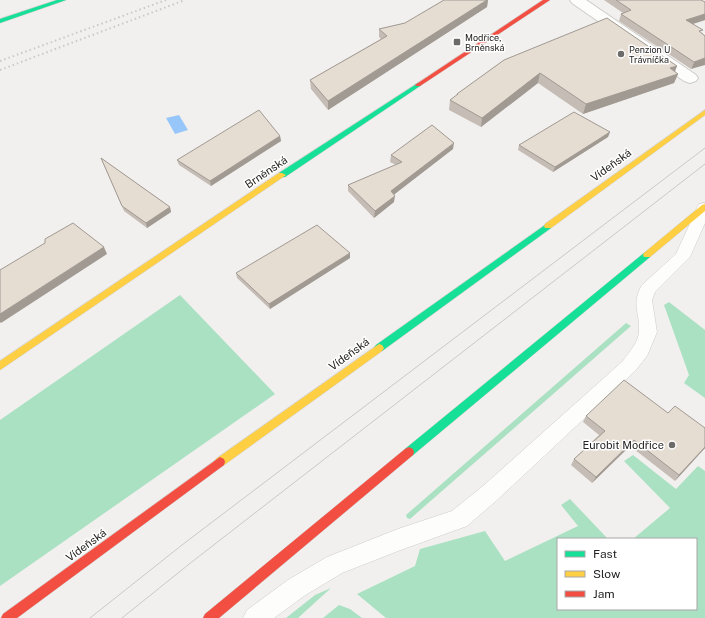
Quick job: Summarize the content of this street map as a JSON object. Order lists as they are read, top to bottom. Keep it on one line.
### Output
{"streets":{"main road":["Vídeňská","Brněnská"]},"places":{"transit":["Modřice, Brněnská"],"other":["Penzion U Trávníčka","Eurobit Modřice"]},"legend":["Fast","Slow","Jam"]}
